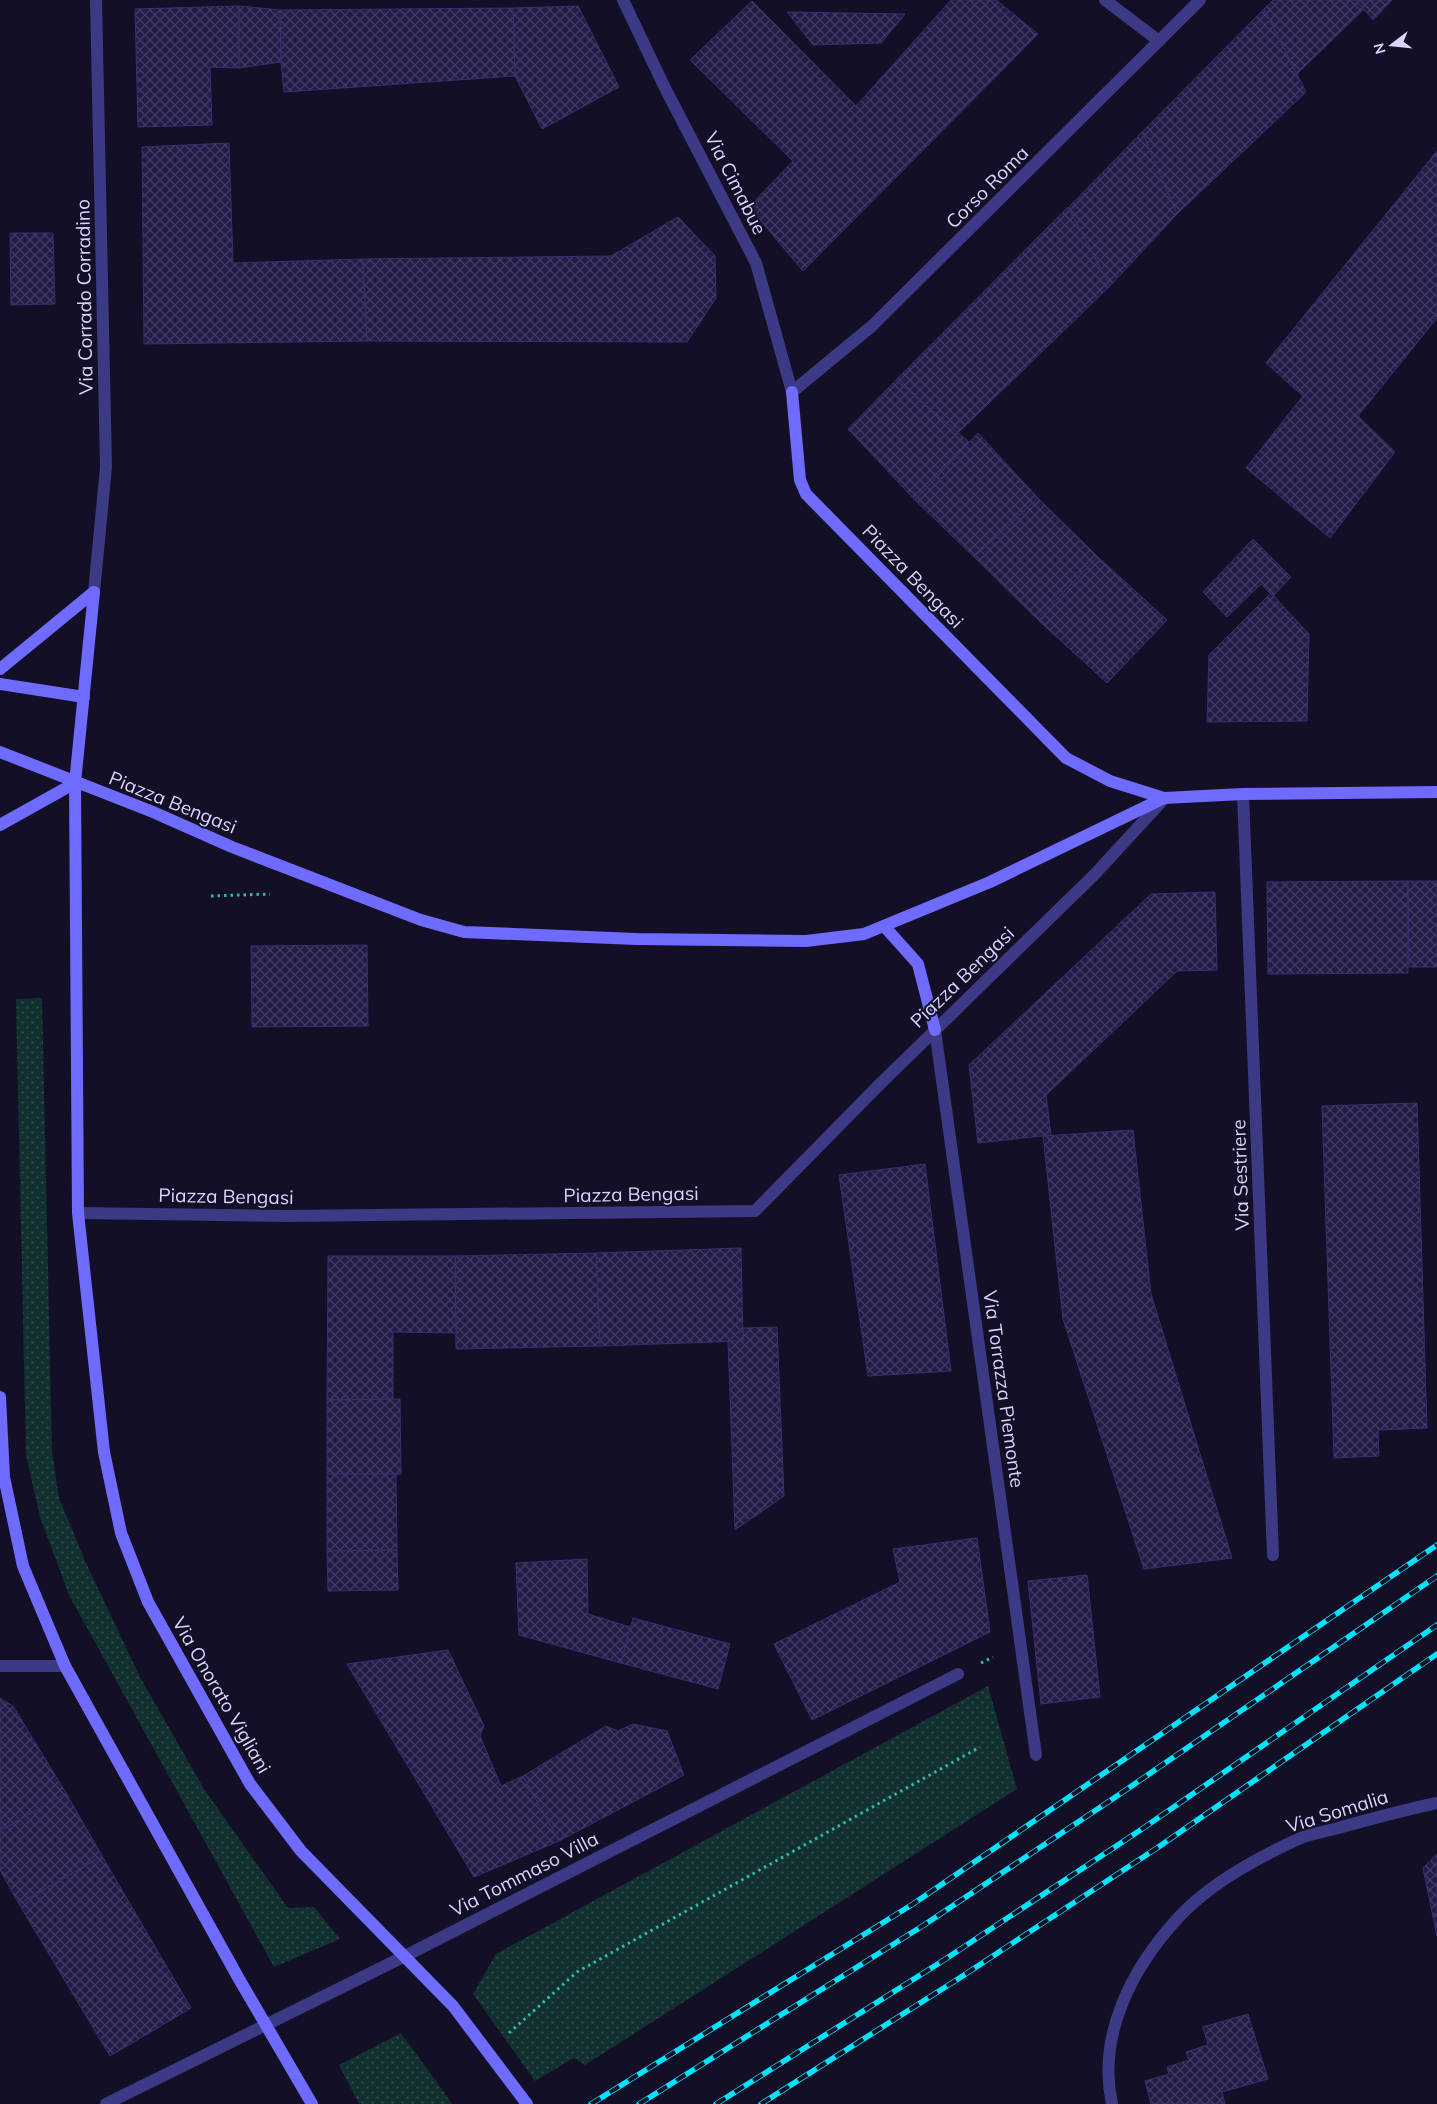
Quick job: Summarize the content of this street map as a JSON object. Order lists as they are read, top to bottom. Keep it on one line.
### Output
{"streets":{"main road":["Piazza Bengasi","Via Onorato Vigliani"],"street":["Via Cimabue","Corso Roma","Via Corrado Corradino","Via Sestriere","Via Torrazza Piemonte","Via Somalia","Via Tommaso Villa"]},"crossings":[["Via Cimabue","Corso Roma"],["Via Cimabue","Piazza Bengasi"],["Corso Roma","Piazza Bengasi"],["Piazza Bengasi","Via Torrazza Piemonte"],["Piazza Bengasi","Via Onorato Vigliani"],["Via Onorato Vigliani","Via Tommaso Villa"]],"north":"left"}
